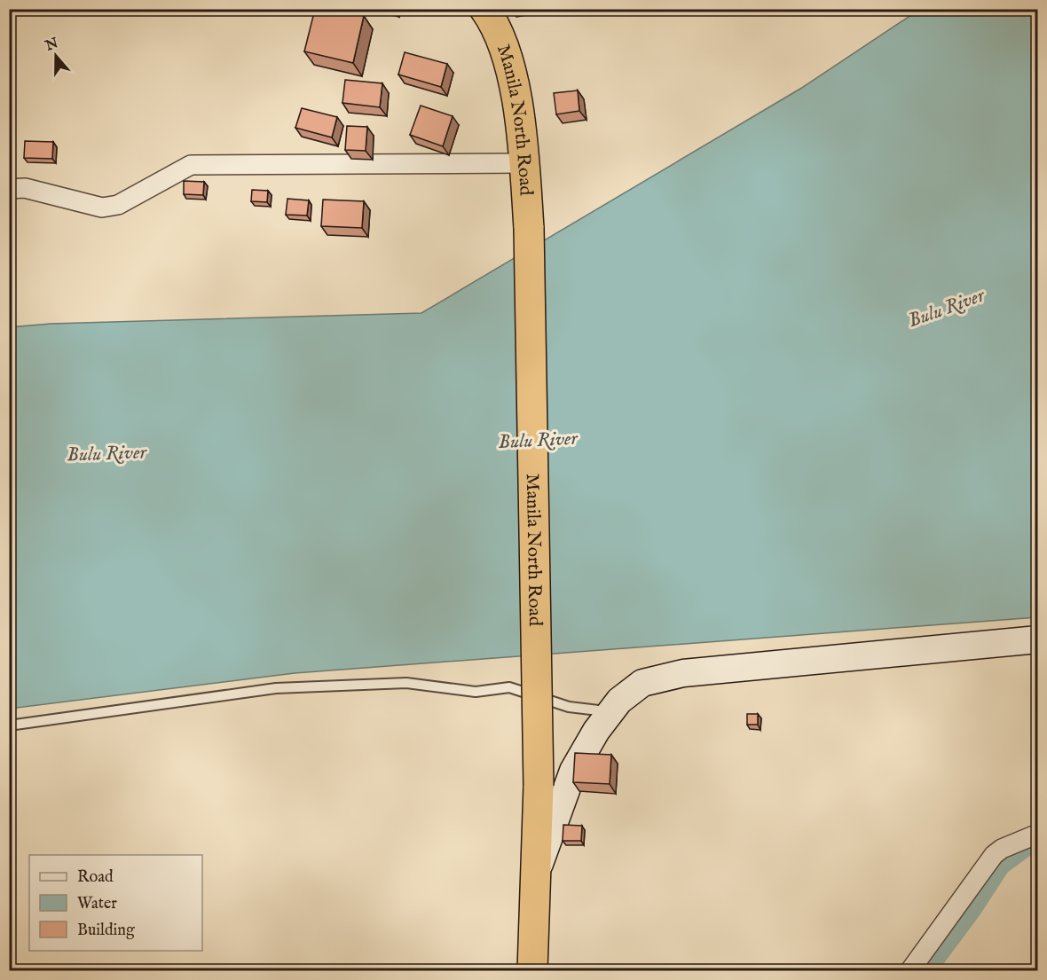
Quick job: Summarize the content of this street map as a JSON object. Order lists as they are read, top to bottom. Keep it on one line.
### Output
{"streets":{"highway":["Manila North Road"]},"water":["Bulu River"],"legend":["Road","Water","Building"],"north":"top"}
